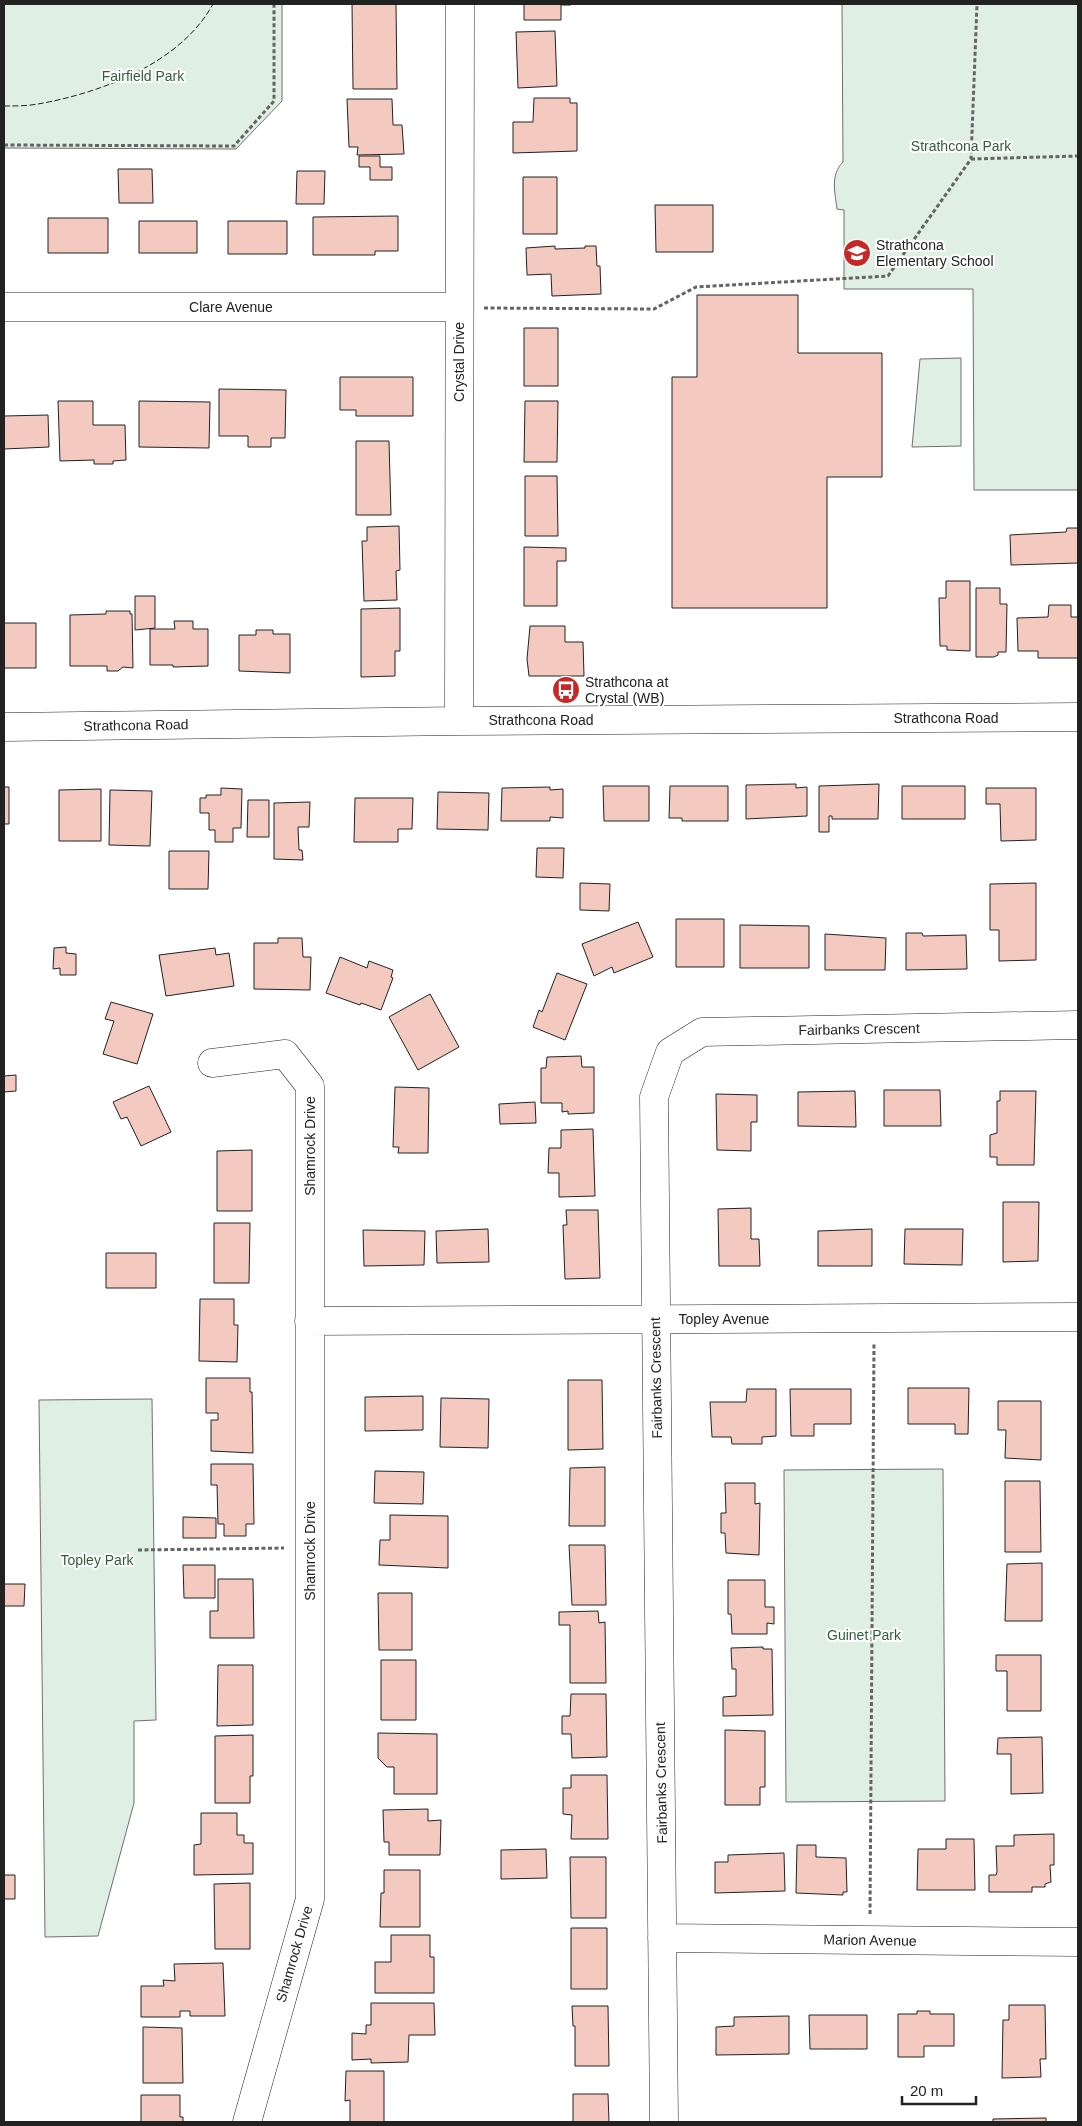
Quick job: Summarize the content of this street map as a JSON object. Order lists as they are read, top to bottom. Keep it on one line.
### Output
{"streets":{"street":["Clare Avenue","Crystal Drive","Strathcona Road","Fairbanks Crescent","Shamrock Drive","Topley Avenue","Marion Avenue"]},"crossings":[["Clare Avenue","Crystal Drive"],["Crystal Drive","Strathcona Road"],["Fairbanks Crescent","Topley Avenue"],["Fairbanks Crescent","Marion Avenue"],["Shamrock Drive","Topley Avenue"]],"parks":["Fairfield Park","Strathcona Park","Topley Park","Guinet Park"],"places":{"school or university":["Strathcona Elementary School"],"bus stop":["Strathcona at Crystal (WB)"]},"scale_bar":"20 m"}
